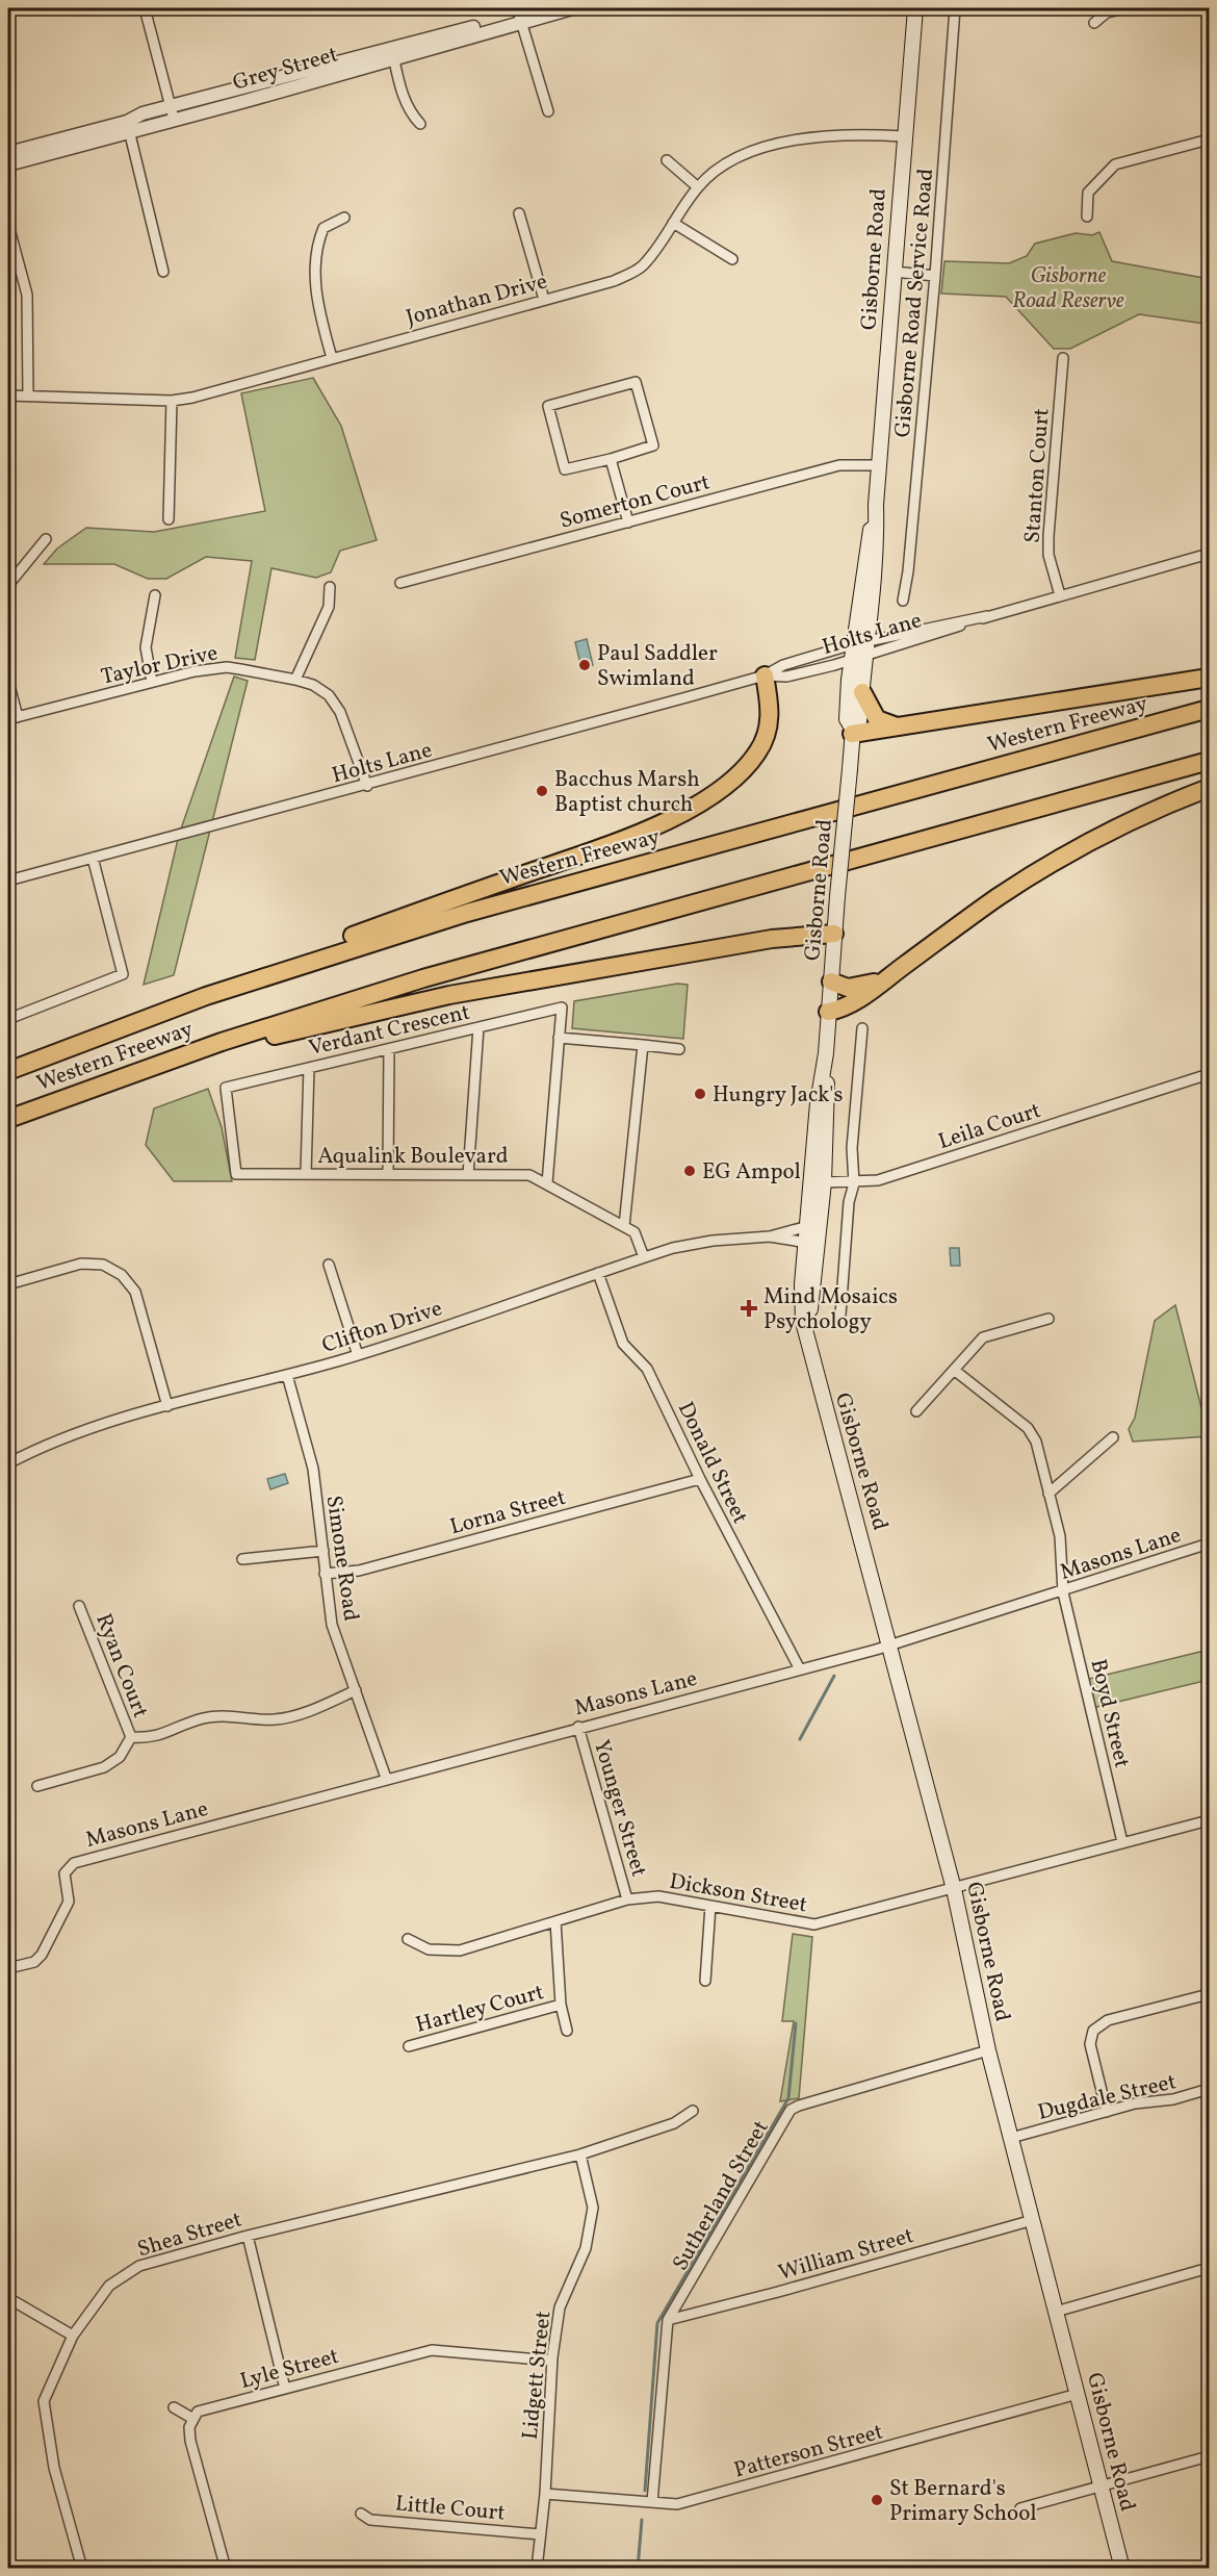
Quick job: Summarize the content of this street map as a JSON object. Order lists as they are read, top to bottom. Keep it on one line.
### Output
{"streets":{"highway":["Western Freeway"],"main road":["Gisborne Road"],"street":["Grey Street","Jonathan Drive","Gisborne Road Service Road","Stanton Court","Somerton Court","Holts Lane","Taylor Drive","Verdant Crescent","Leila Court","Aqualink Boulevard","Clifton Drive","Donald Street","Lorna Street","Masons Lane","Simone Road","Ryan Court","Boyd Street","Younger Street","Dickson Street","Hartley Court","Dugdale Street","Sutherland Street","Shea Street","William Street","Lyle Street","Lidgett Street","Patterson Street","Little Court"]},"crossings":[["Gisborne Road","Jonathan Drive"],["Gisborne Road","Somerton Court"],["Gisborne Road","Holts Lane"],["Gisborne Road","Leila Court"],["Gisborne Road","Masons Lane"],["Gisborne Road","Dickson Street"],["Gisborne Road","Dugdale Street"],["Gisborne Road","Sutherland Street"],["Gisborne Road","William Street"],["Gisborne Road","Patterson Street"],["Stanton Court","Holts Lane"],["Holts Lane","Taylor Drive"],["Verdant Crescent","Aqualink Boulevard"],["Aqualink Boulevard","Clifton Drive"],["Clifton Drive","Donald Street"],["Clifton Drive","Simone Road"],["Donald Street","Lorna Street"],["Donald Street","Masons Lane"],["Lorna Street","Simone Road"],["Masons Lane","Simone Road"],["Masons Lane","Boyd Street"],["Masons Lane","Younger Street"],["Simone Road","Ryan Court"],["Boyd Street","Dickson Street"],["Younger Street","Dickson Street"],["Dickson Street","Hartley Court"],["Sutherland Street","William Street"],["Sutherland Street","Patterson Street"],["Shea Street","Lidgett Street"],["Lyle Street","Lidgett Street"],["Lidgett Street","Patterson Street"],["Lidgett Street","Little Court"]],"parks":["Gisborne Road Reserve"],"places":{"other":["Paul Saddler Swimland","Bacchus Marsh Baptist church","Hungry Jack's","EG Ampol","St Bernard's Primary School"],"health":["Mind Mosaics Psychology"]}}
